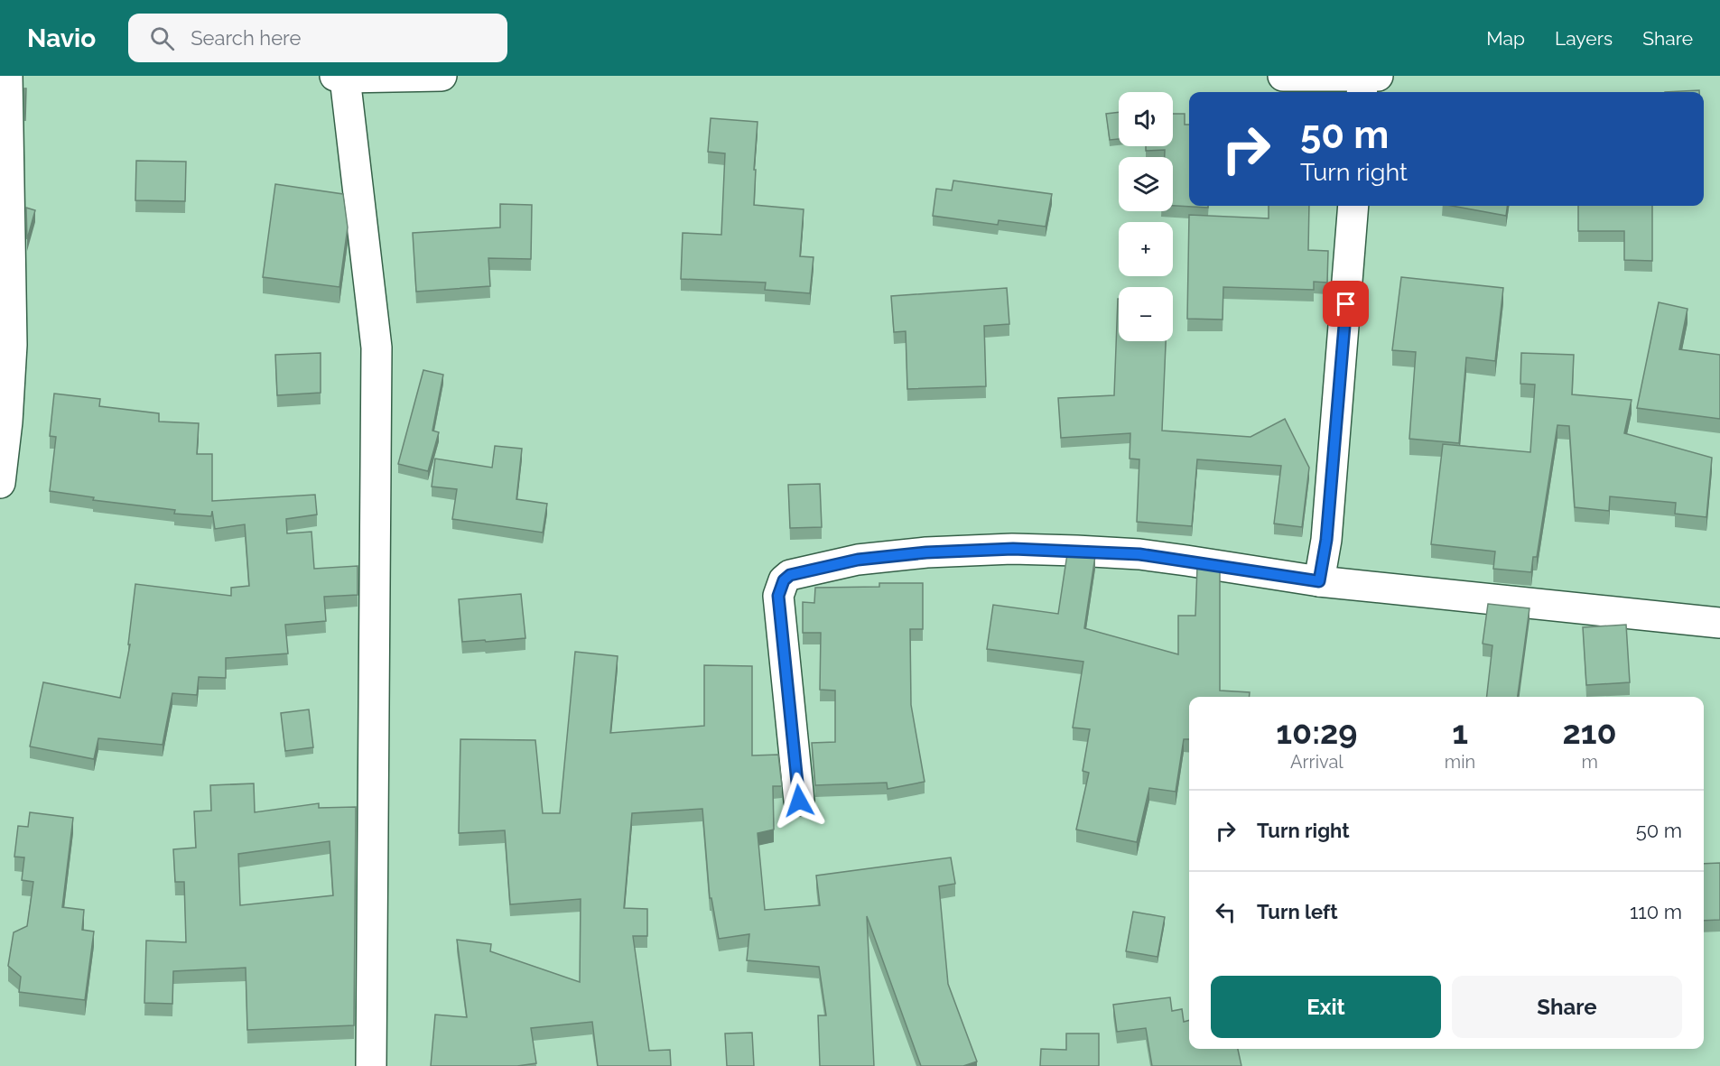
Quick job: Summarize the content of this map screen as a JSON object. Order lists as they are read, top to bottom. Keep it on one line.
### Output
{"page":{"header":"Navio","search":"Search here","nav":["Map","Layers","Share"],"map_buttons":["+","−"],"turn":["50 m","Turn right"],"eta":["10:29","Arrival","1","min","210","m"],"list":[{"name":"Turn right","value":"50 m"},{"name":"Turn left","value":"110 m"}],"buttons":["Exit","Share"]}}
